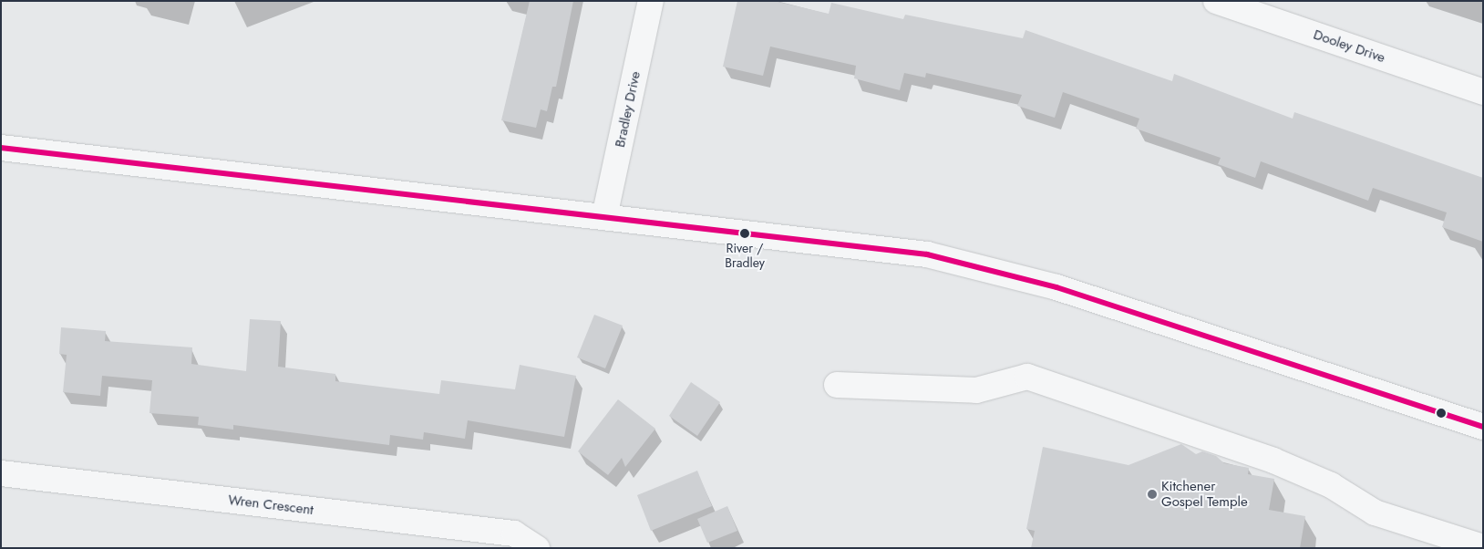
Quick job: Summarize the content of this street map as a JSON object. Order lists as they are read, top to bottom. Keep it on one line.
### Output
{"streets":{"street":["Dooley Drive","Bradley Drive","Wren Crescent"]},"places":["River / Bradley","Kitchener Gospel Temple"]}
